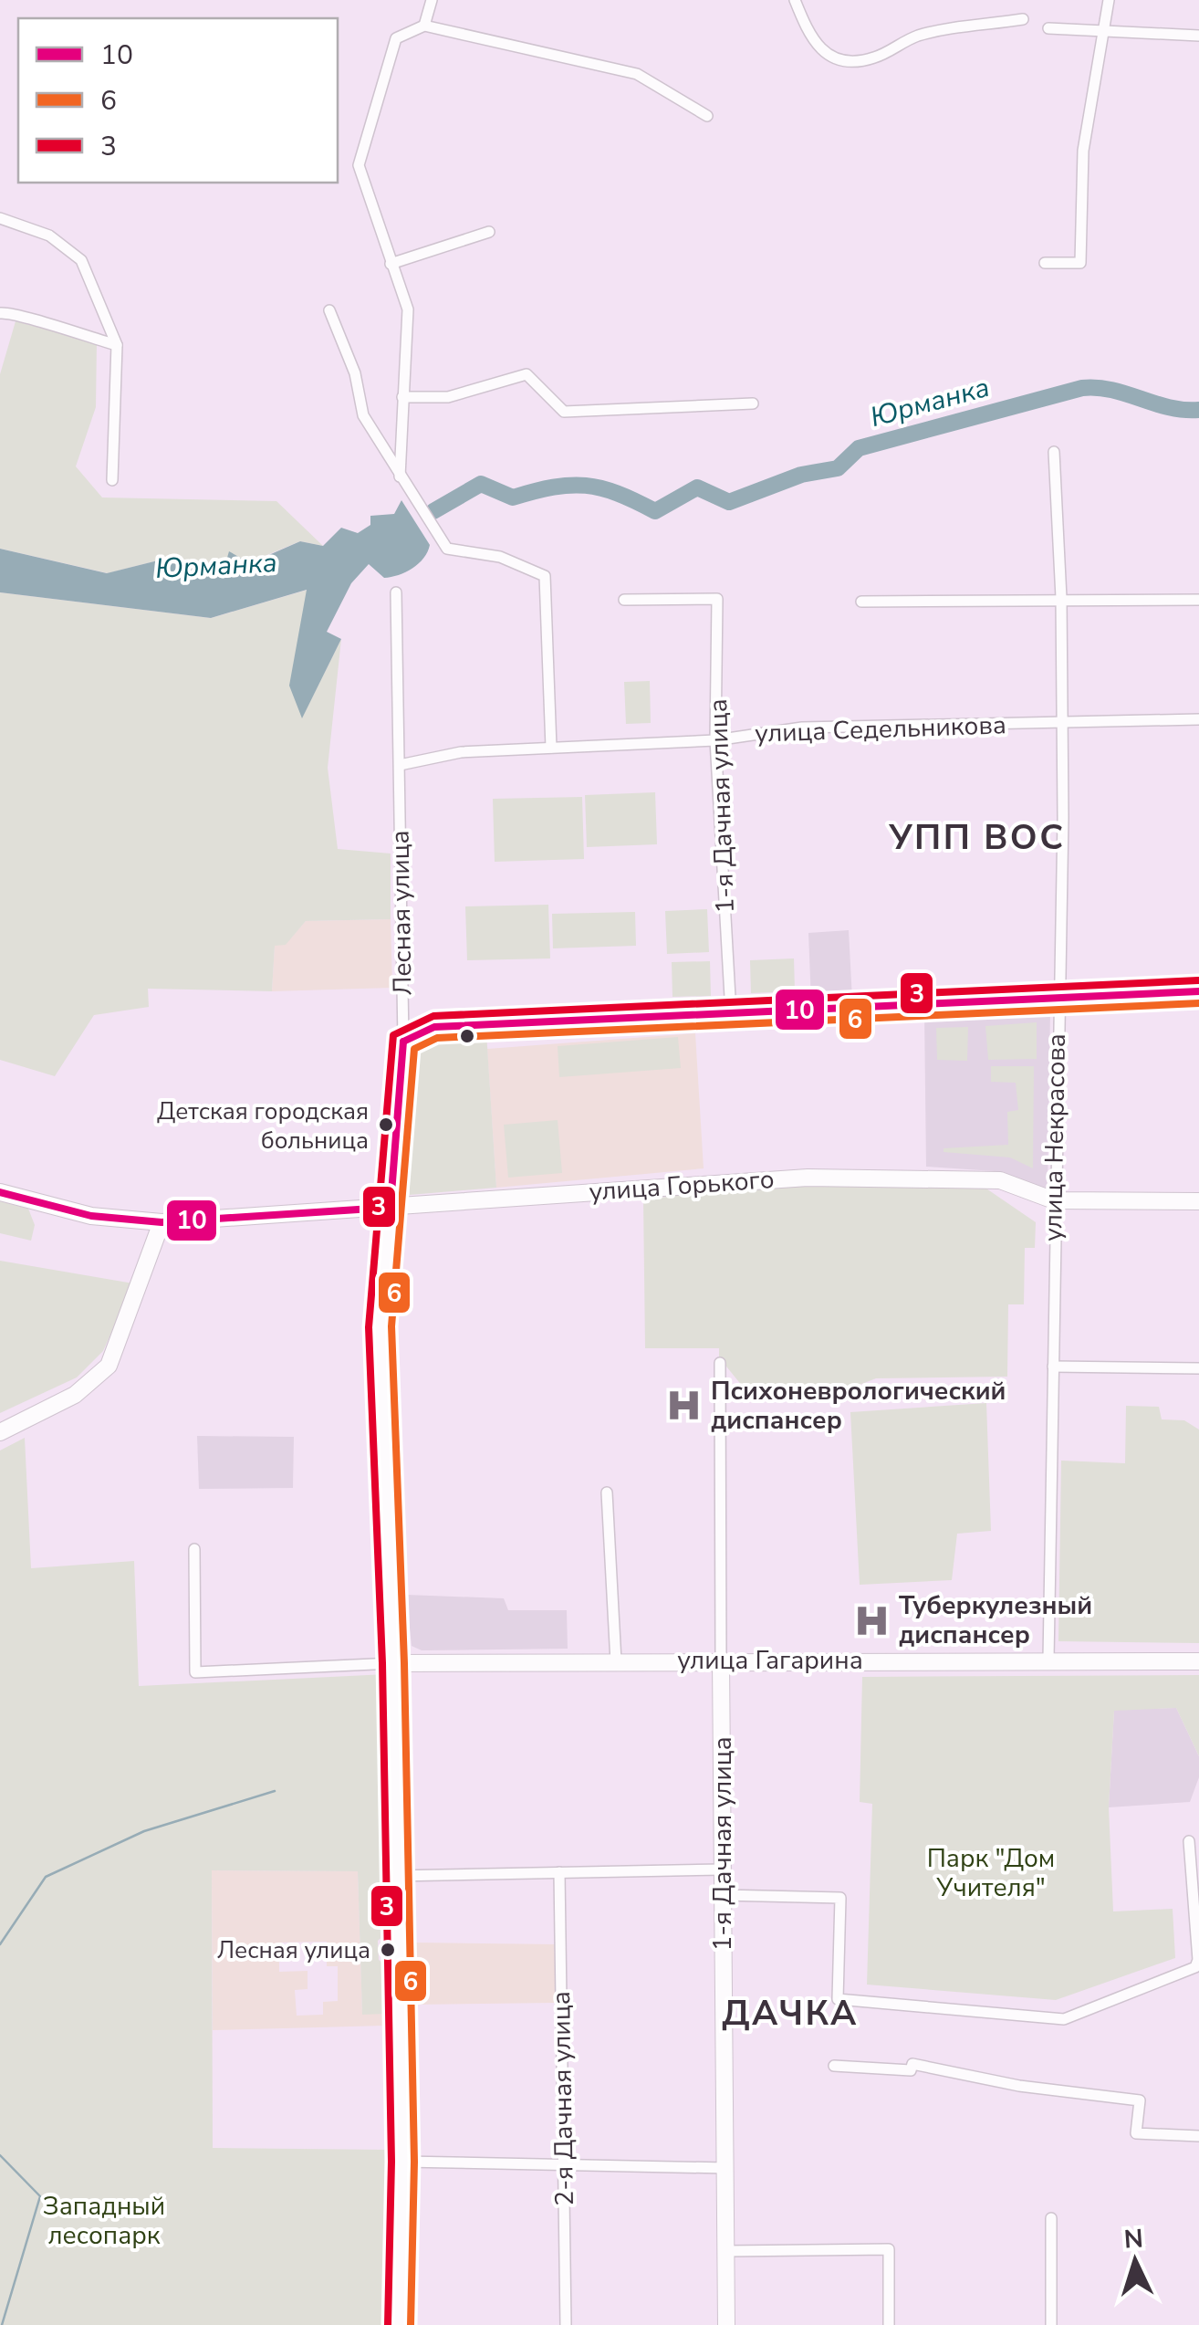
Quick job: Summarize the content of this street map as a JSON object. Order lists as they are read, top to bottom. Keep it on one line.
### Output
{"streets":{"street":["улица Седельникова","1-я Дачная улица","Лесная улица","улица Некрасова","улица Горького","улица Гагарина","2-я Дачная улица"]},"crossings":[["улица Седельникова","1-я Дачная улица"],["улица Седельникова","Лесная улица"],["улица Седельникова","улица Некрасова"],["1-я Дачная улица","улица Гагарина"],["Лесная улица","улица Горького"],["Лесная улица","улица Гагарина"],["улица Некрасова","улица Горького"],["улица Некрасова","улица Гагарина"]],"districts":["УПП ВОС","ДАЧКА"],"water":["Юрманка"],"parks":["Парк \"Дом Учителя\"","Западный лесопарк"],"places":{"other":["Детская городская больница","Лесная улица"],"hospital":["Психоневрологический диспансер","Туберкулезный диспансер"]},"lines":["transit line 3","transit line 10","transit line 6"],"legend":["10","6","3"],"north":"top"}
